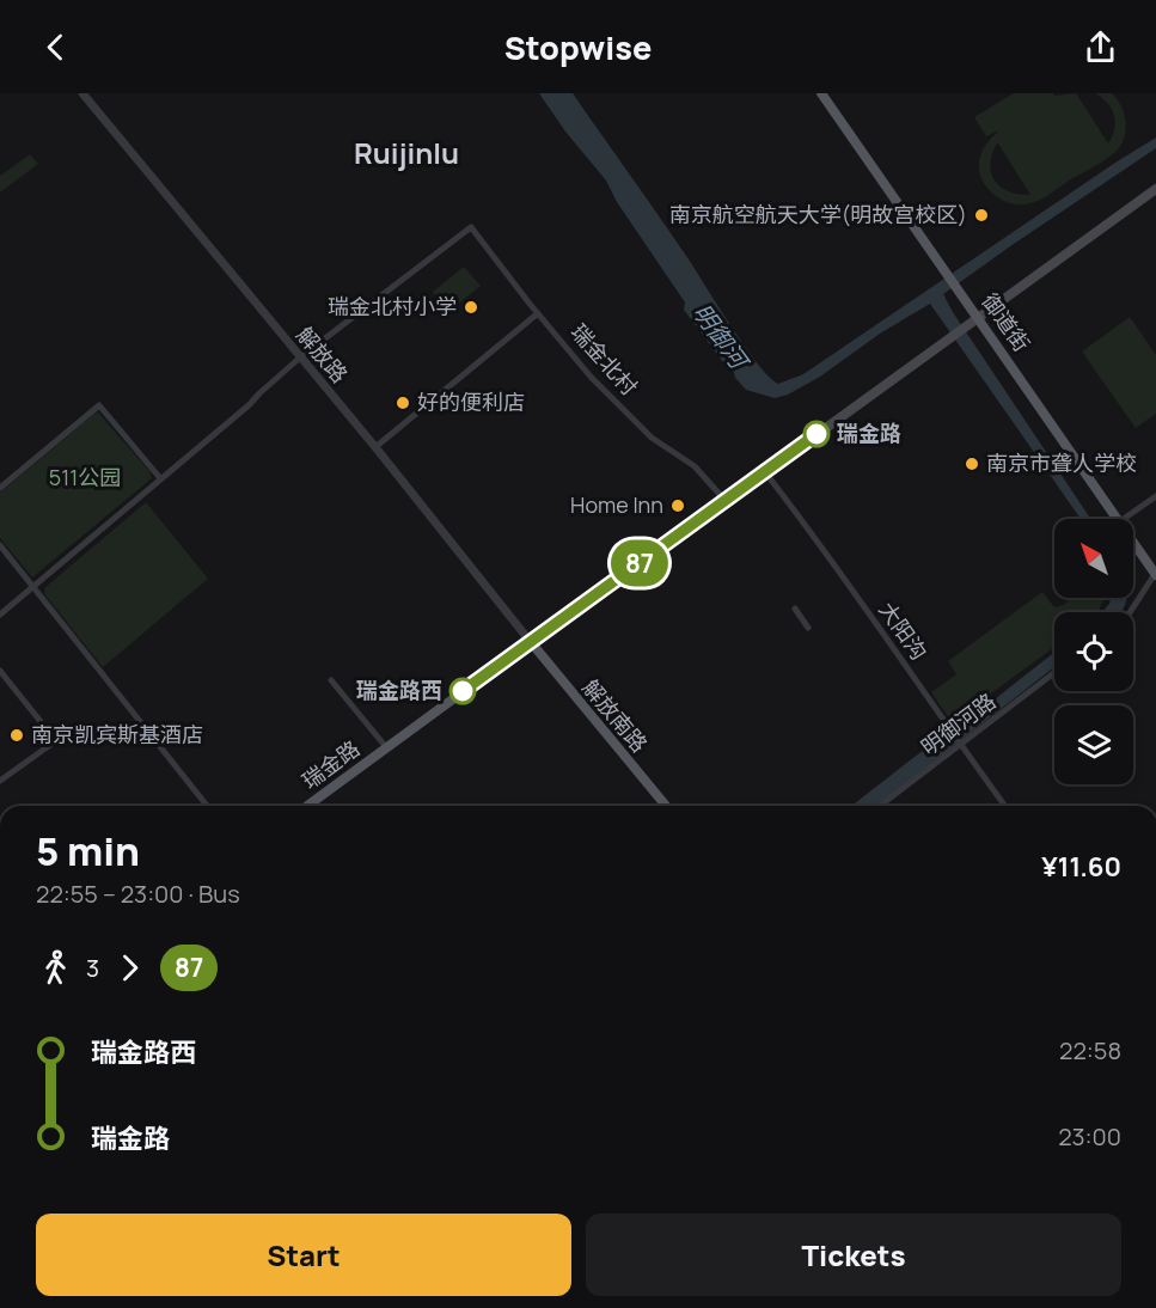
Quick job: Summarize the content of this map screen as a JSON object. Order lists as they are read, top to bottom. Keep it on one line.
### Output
{"streets":{"main road":["御道街","瑞金路"],"street":["解放路","瑞金北村","大阳沟","解放南路","明御河路"]},"crossings":[["御道街","瑞金路"],["解放路","瑞金北村"],["解放路","解放南路"],["解放路","瑞金路"],["瑞金北村","瑞金路"],["大阳沟","明御河路"],["大阳沟","瑞金路"],["解放南路","瑞金路"]],"districts":["Ruijinlu"],"water":["明御河"],"parks":["511公园"],"places":["南京航空航天大学(明故宫校区)","瑞金北村小学","好的便利店","瑞金路","南京市聋人学校","Home Inn","瑞金路西","南京凯宾斯基酒店"],"lines":["bus line 87"],"north":"top left","page":{"header":"Stopwise","on_map":"87","heading":["5 min","22:55 – 23:00 · Bus","¥11.60"],"legs":["3","87"],"list":[{"name":"瑞金路西","value":"22:58"},{"name":"瑞金路","value":"23:00"}],"buttons":["Start","Tickets"]}}
